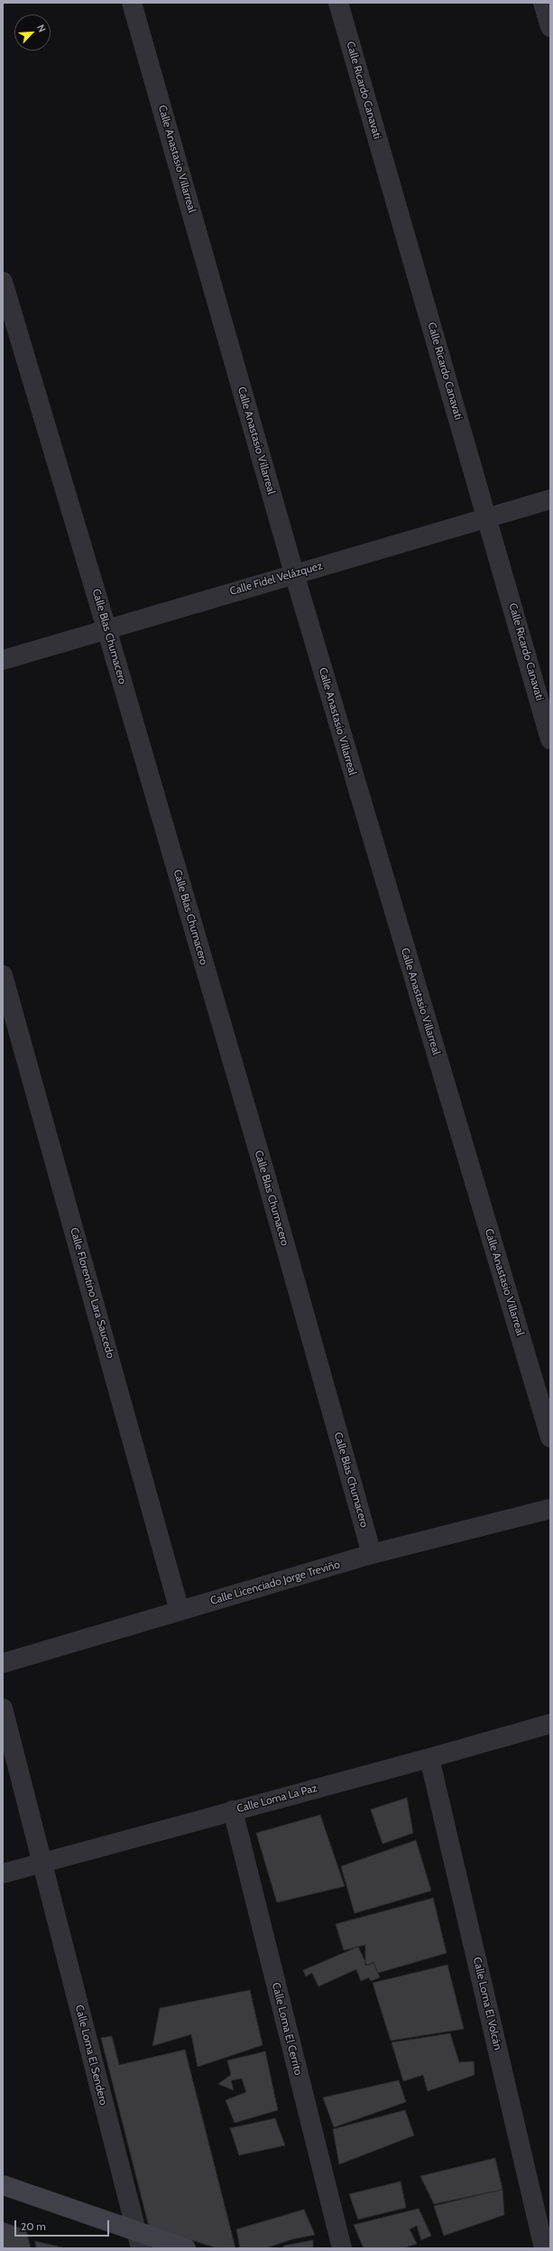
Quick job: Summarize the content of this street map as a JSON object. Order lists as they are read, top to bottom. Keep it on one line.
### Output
{"streets":{"street":["Calle Ricardo Canavati","Calle Anastasio Villarreal","Calle Fidel Velázquez","Calle Blas Chumacero","Calle Florentino Lara Saucedo","Calle Licenciado Jorge Treviño","Calle Loma La Paz","Calle Loma El Volcán","Calle Loma El Cerrito","Calle Loma El Sendero"]},"crossings":[["Calle Ricardo Canavati","Calle Fidel Velázquez"],["Calle Anastasio Villarreal","Calle Fidel Velázquez"],["Calle Fidel Velázquez","Calle Blas Chumacero"],["Calle Blas Chumacero","Calle Licenciado Jorge Treviño"],["Calle Florentino Lara Saucedo","Calle Licenciado Jorge Treviño"],["Calle Loma La Paz","Calle Loma El Volcán"],["Calle Loma La Paz","Calle Loma El Cerrito"],["Calle Loma La Paz","Calle Loma El Sendero"]],"scale_bar":"20 m","north":"top right"}
